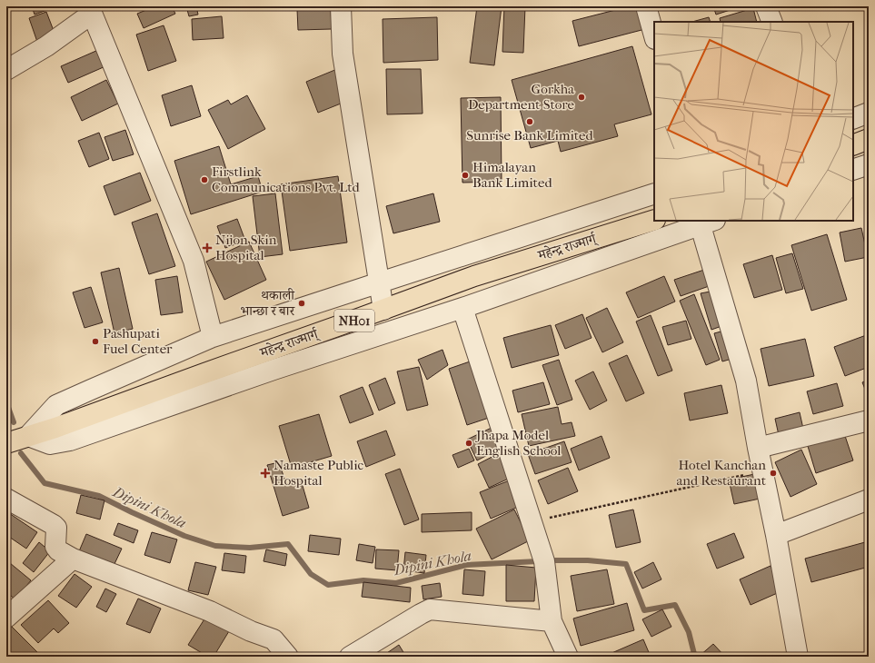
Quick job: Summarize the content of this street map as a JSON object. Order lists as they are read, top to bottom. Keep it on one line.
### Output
{"streets":{"highway":["महेन्द्र राज्मार्ग्","NH01"]},"water":["Dipini Khola"],"places":{"other":["Gorkha Department Store","Sunrise Bank Limited","Himalayan Bank Limited","Firstlink Communications Pvt. Ltd","थकाली भान्छा र बार","Pashupati Fuel Center","Jhapa Model English School","Hotel Kanchan and Restaurant"],"health":["Nijon Skin Hospital","Namaste Public Hospital"]}}
